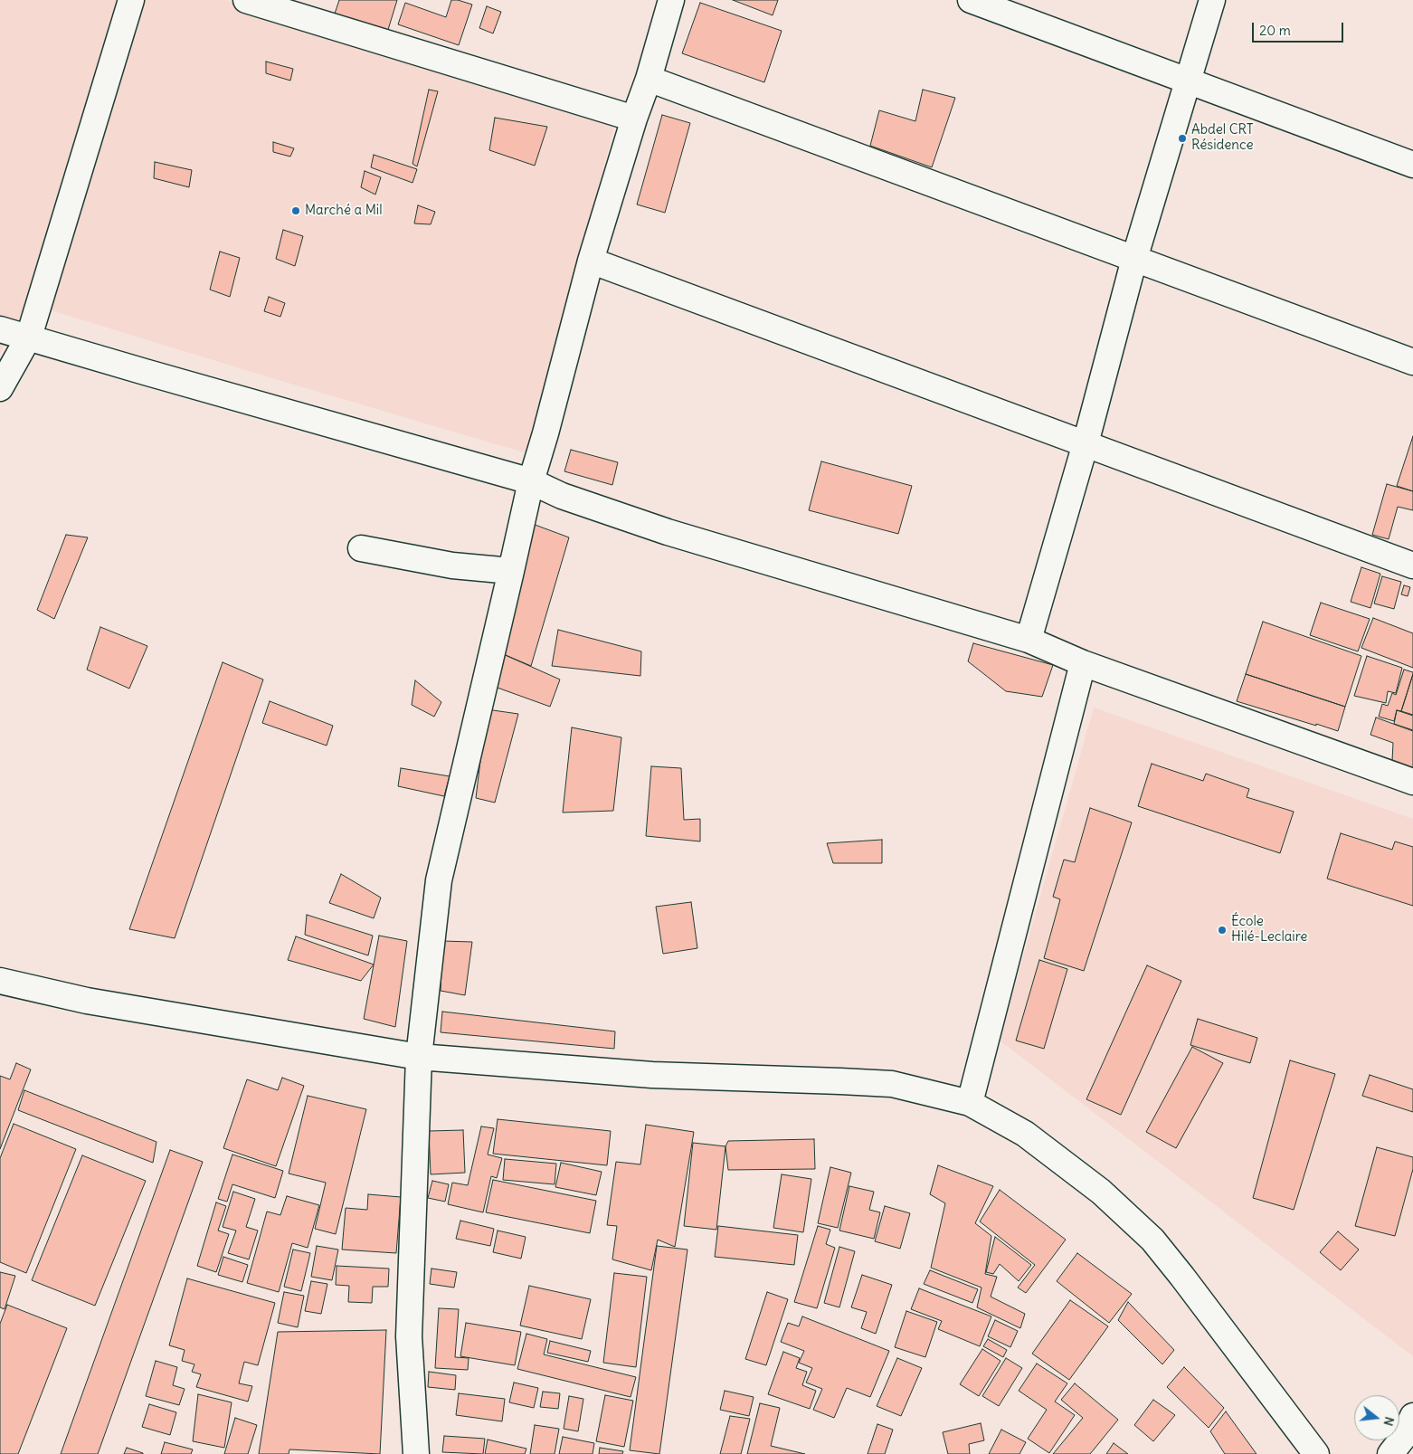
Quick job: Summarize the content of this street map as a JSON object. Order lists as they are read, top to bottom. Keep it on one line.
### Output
{"places":["Abdel CRT Résidence","Marché a Mil","École Hilé-Leclaire"],"scale_bar":"20 m","north":"right"}
